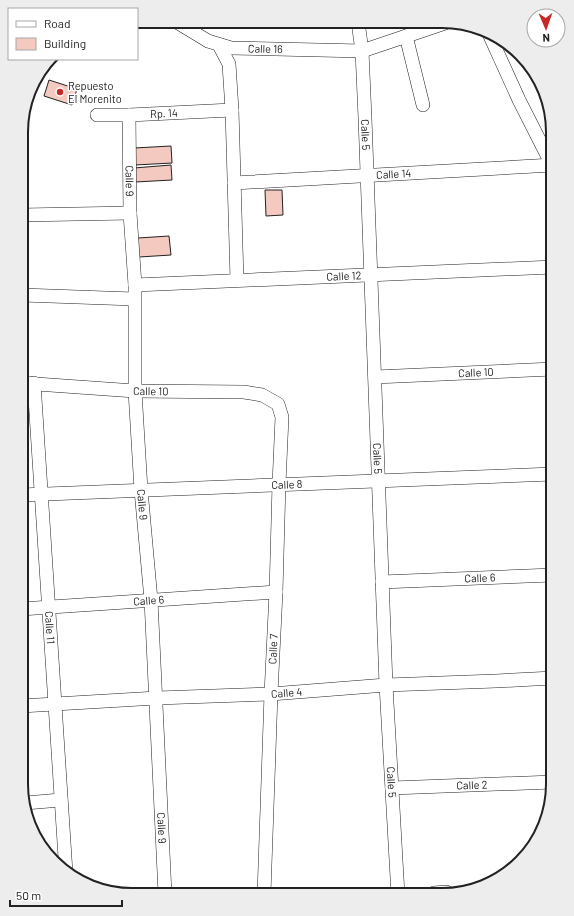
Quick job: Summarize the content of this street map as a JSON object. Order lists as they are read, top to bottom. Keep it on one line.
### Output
{"streets":{"street":["Calle 16","Rp. 14","Calle 5","Calle 14","Calle 9","Calle 12","Calle 10","Calle 8","Calle 6","Calle 11","Calle 7","Calle 4","Calle 2"]},"crossings":[["Calle 16","Calle 5"],["Rp. 14","Calle 9"],["Calle 5","Calle 14"],["Calle 5","Calle 12"],["Calle 5","Calle 10"],["Calle 5","Calle 8"],["Calle 5","Calle 6"],["Calle 5","Calle 4"],["Calle 5","Calle 2"],["Calle 9","Calle 12"],["Calle 9","Calle 10"],["Calle 9","Calle 8"],["Calle 9","Calle 6"],["Calle 9","Calle 4"],["Calle 10","Calle 11"],["Calle 10","Calle 7"],["Calle 8","Calle 11"],["Calle 8","Calle 7"],["Calle 6","Calle 11"],["Calle 6","Calle 7"],["Calle 11","Calle 4"],["Calle 7","Calle 4"]],"places":["Repuesto El Morenito"],"legend":["Road","Building"],"scale_bar":"50 m","north":"bottom"}
